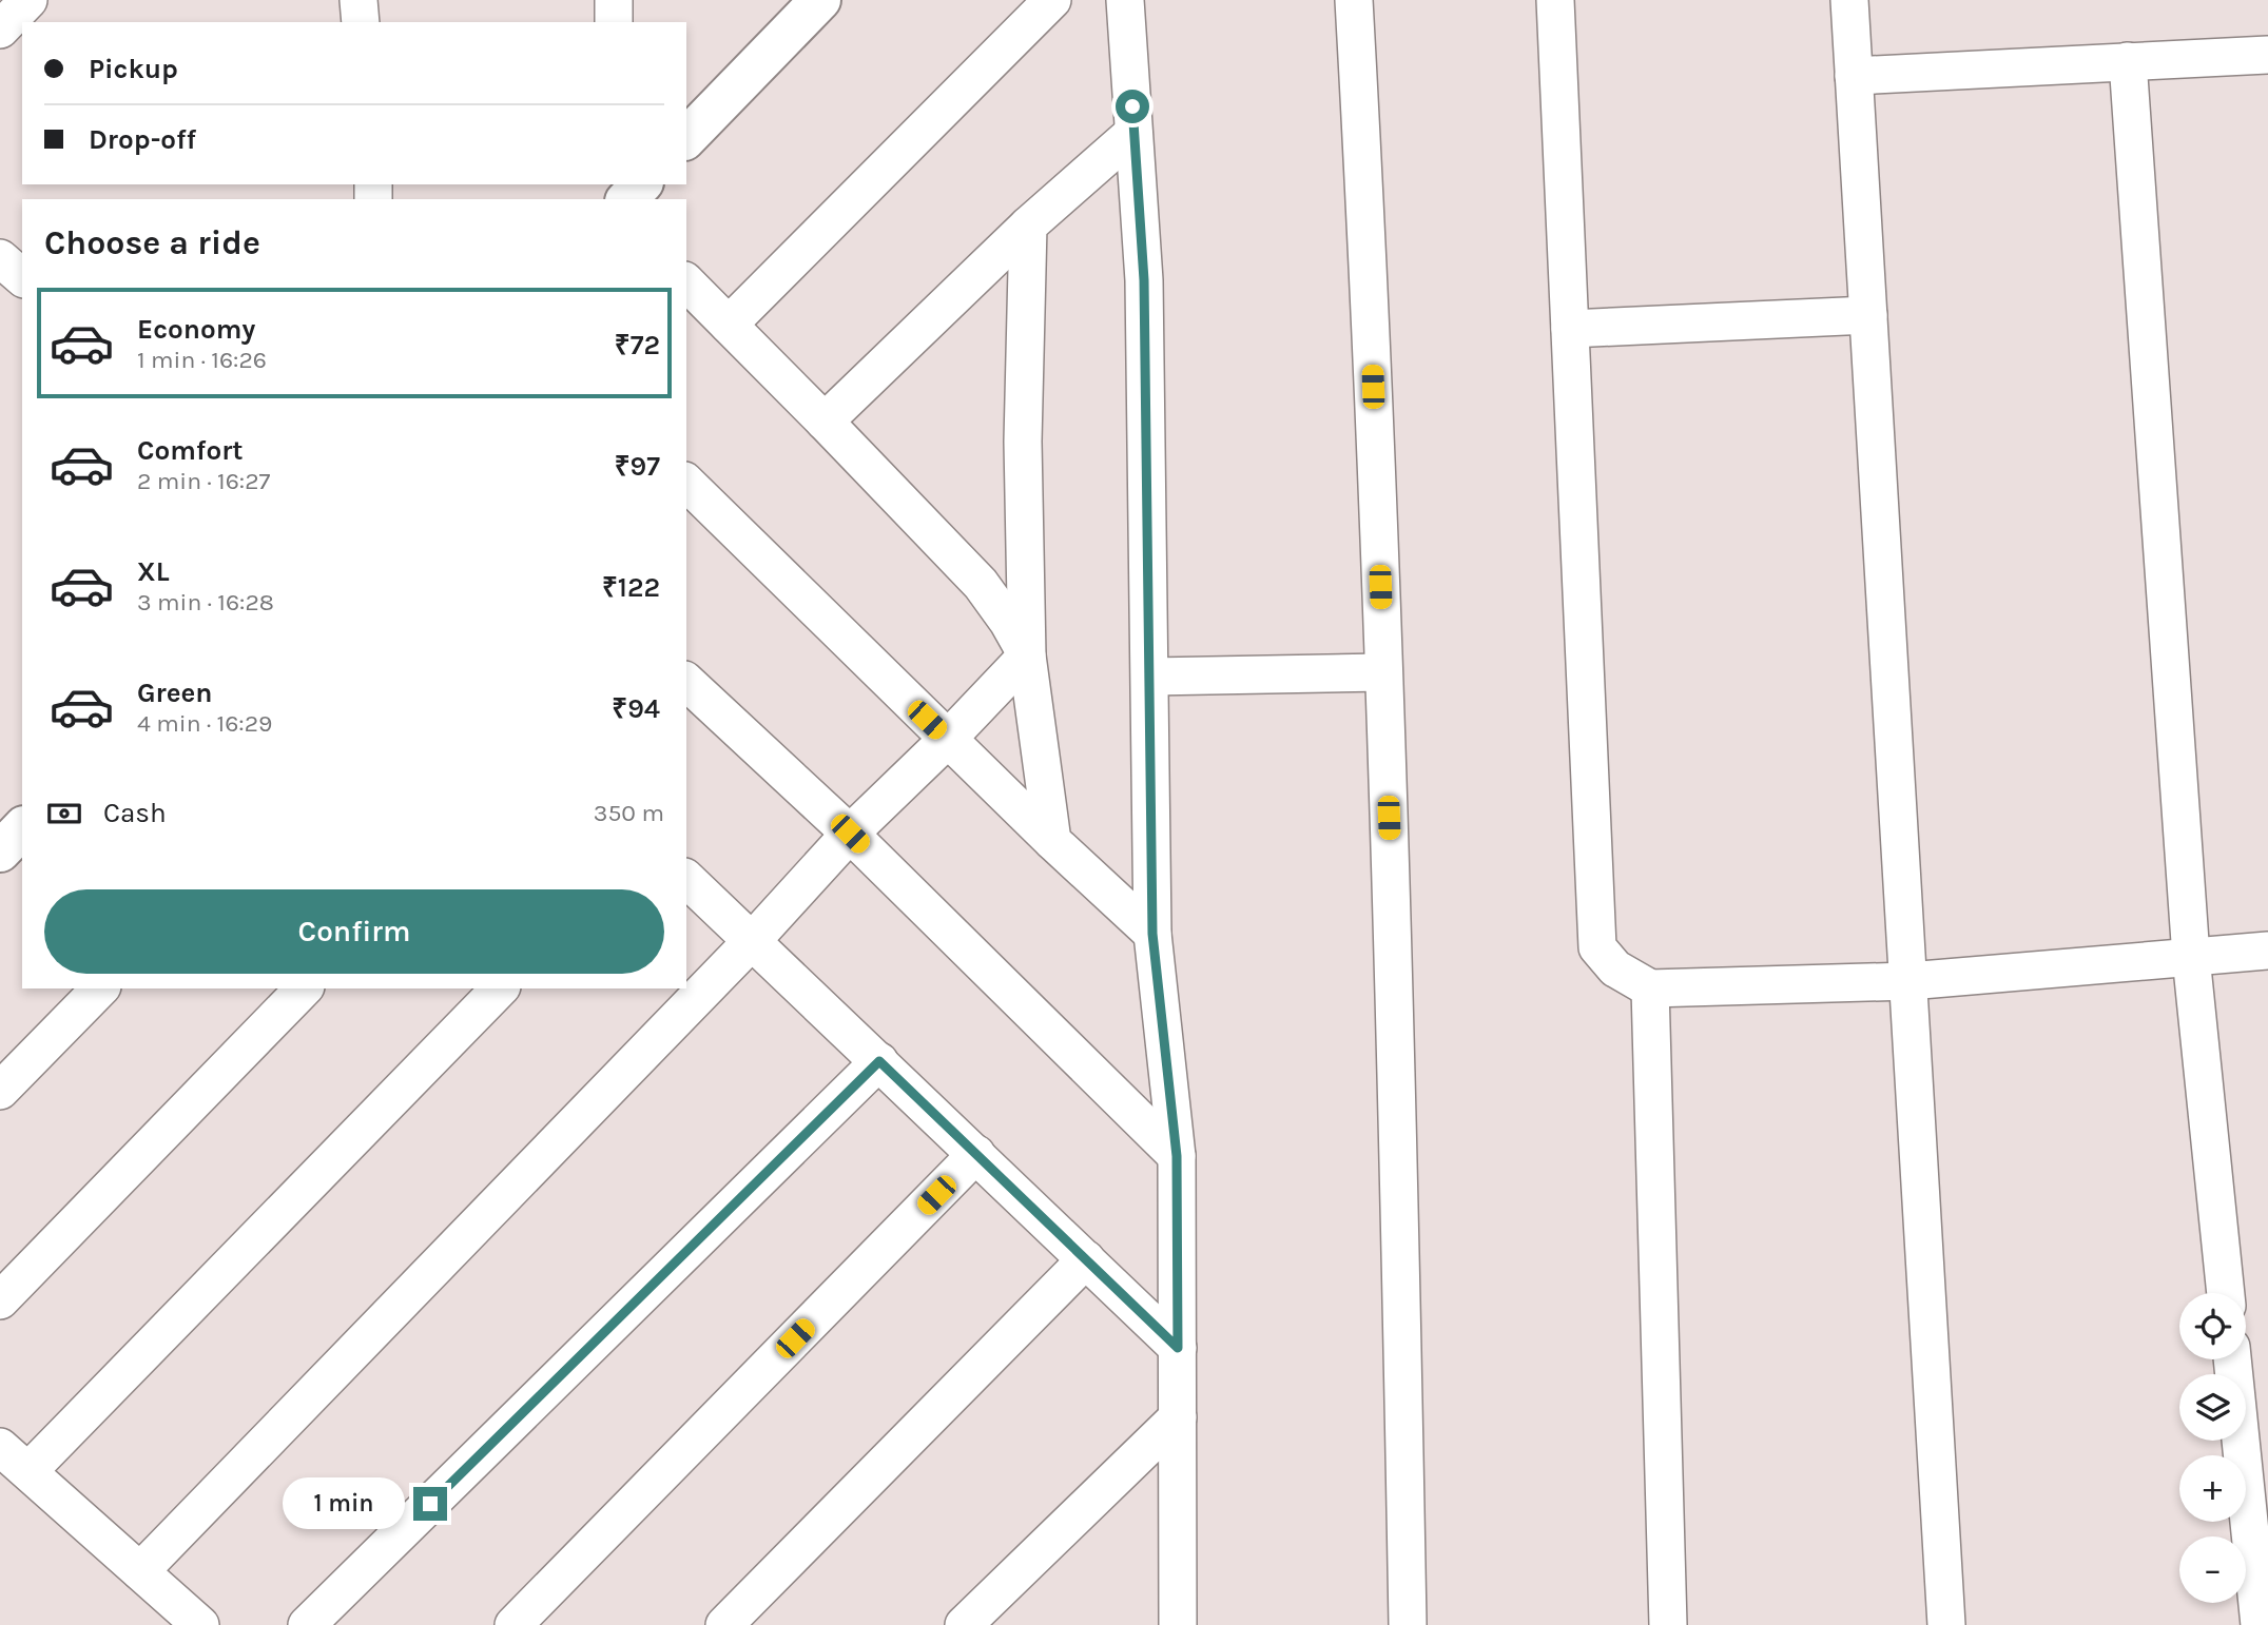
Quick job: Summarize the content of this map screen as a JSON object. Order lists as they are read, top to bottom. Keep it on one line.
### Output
{"page":{"banner":["Pickup","Drop-off"],"heading":"Choose a ride","list":[{"name":"Economy","note":"1 min · 16:26","value":"₹72"},{"name":"Comfort","note":"2 min · 16:27","value":"₹97"},{"name":"XL","note":"3 min · 16:28","value":"₹122"},{"name":"Green","note":"4 min · 16:29","value":"₹94"}],"pay":["Cash","350 m"],"buttons":"Confirm","map_buttons":["+","−"],"bubble":"1 min"}}
